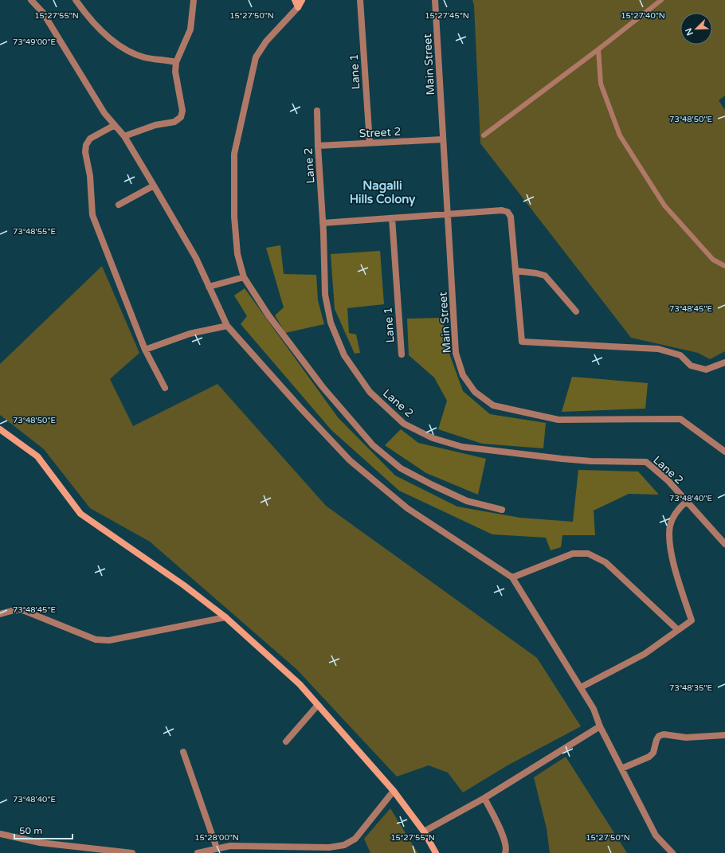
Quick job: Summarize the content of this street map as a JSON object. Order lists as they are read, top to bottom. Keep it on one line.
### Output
{"streets":{"street":["Main Street","Lane 1","Street 2","Lane 2"]},"crossings":[["Main Street","Street 2"],["Lane 1","Street 2"],["Street 2","Lane 2"]],"districts":["Nagalli Hills Colony"],"scale_bar":"50 m","north":"bottom left","coordinates":["15°27'55\"N","15°27'50\"N","15°27'45\"N","15°27'40\"N","73°49'00\"E","73°48'50\"E","73°48'55\"E","73°48'45\"E","73°48'40\"E","73°48'35\"E","15°28'00\"N"]}
